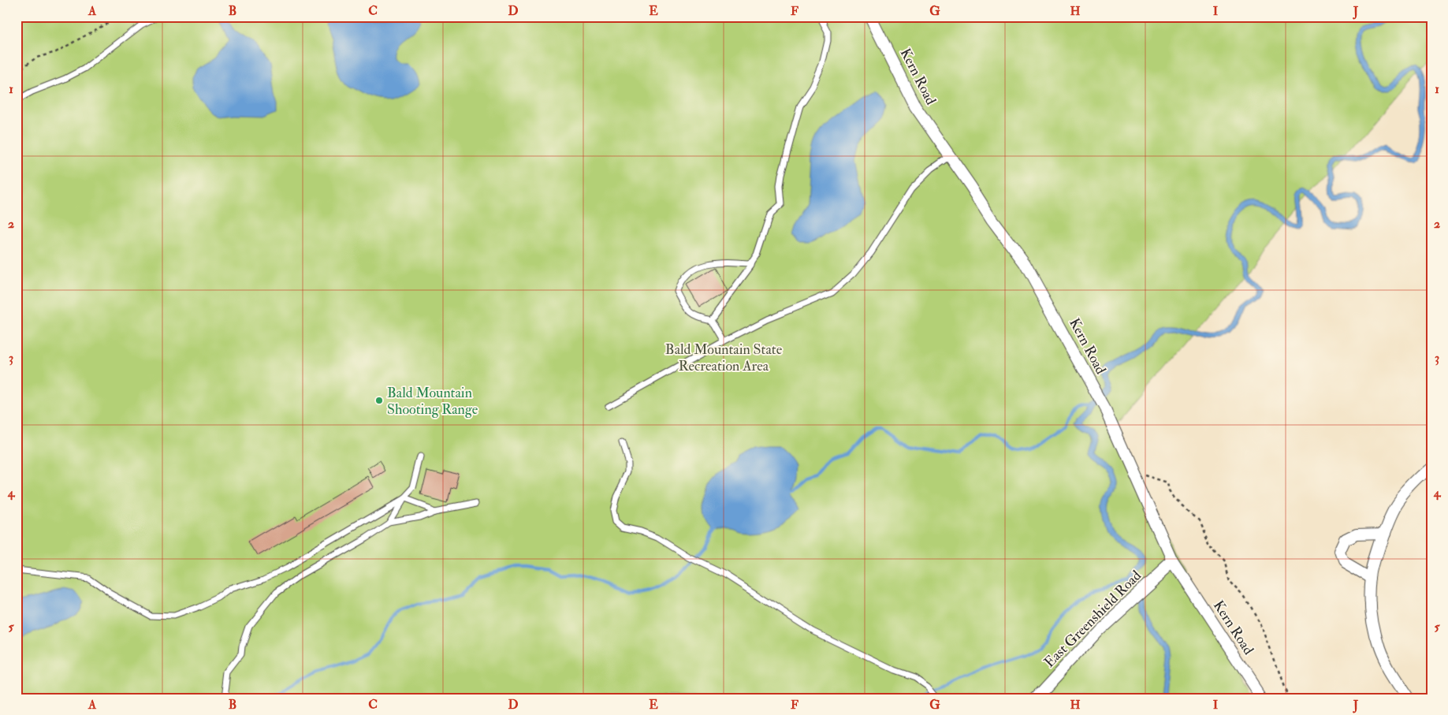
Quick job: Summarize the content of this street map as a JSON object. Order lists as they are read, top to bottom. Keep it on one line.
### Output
{"streets":{"street":["Kern Road","East Greenshield Road"]},"crossings":[["Kern Road","East Greenshield Road"]],"parks":["Bald Mountain State Recreation Area"],"places":["Bald Mountain Shooting Range"],"grid":{"columns":["A","B","C","D","E","F","G","H","I","J"],"rows":["1","2","3","4","5"]}}
